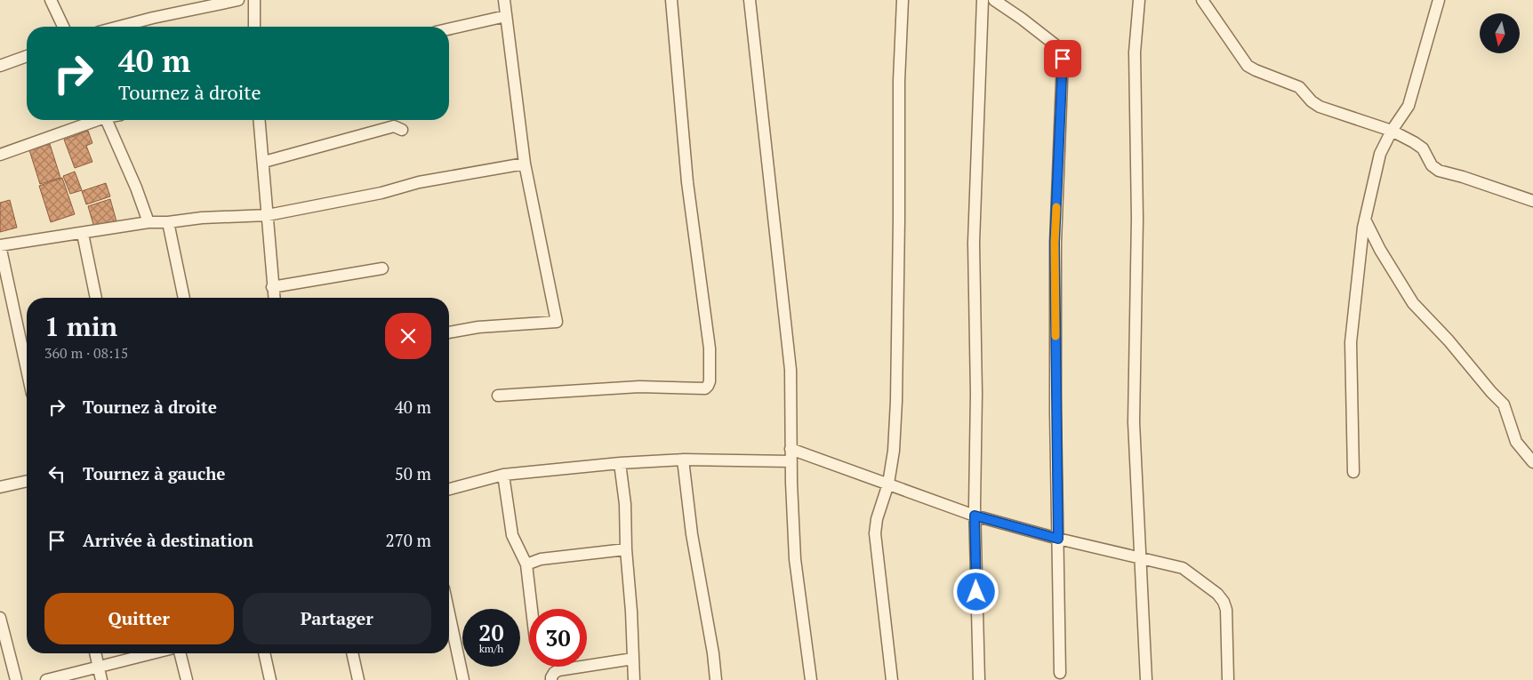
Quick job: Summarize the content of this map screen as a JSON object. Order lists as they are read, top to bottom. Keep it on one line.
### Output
{"north":"bottom","page":{"turn":["40 m","Tournez à droite"],"heading":["1 min","360 m · 08:15"],"list":[{"name":"Tournez à droite","value":"40 m"},{"name":"Tournez à gauche","value":"50 m"},{"name":"Arrivée à destination","value":"270 m"}],"buttons":["Quitter","Partager"],"speed":"20 km/h","limit":"30"}}
